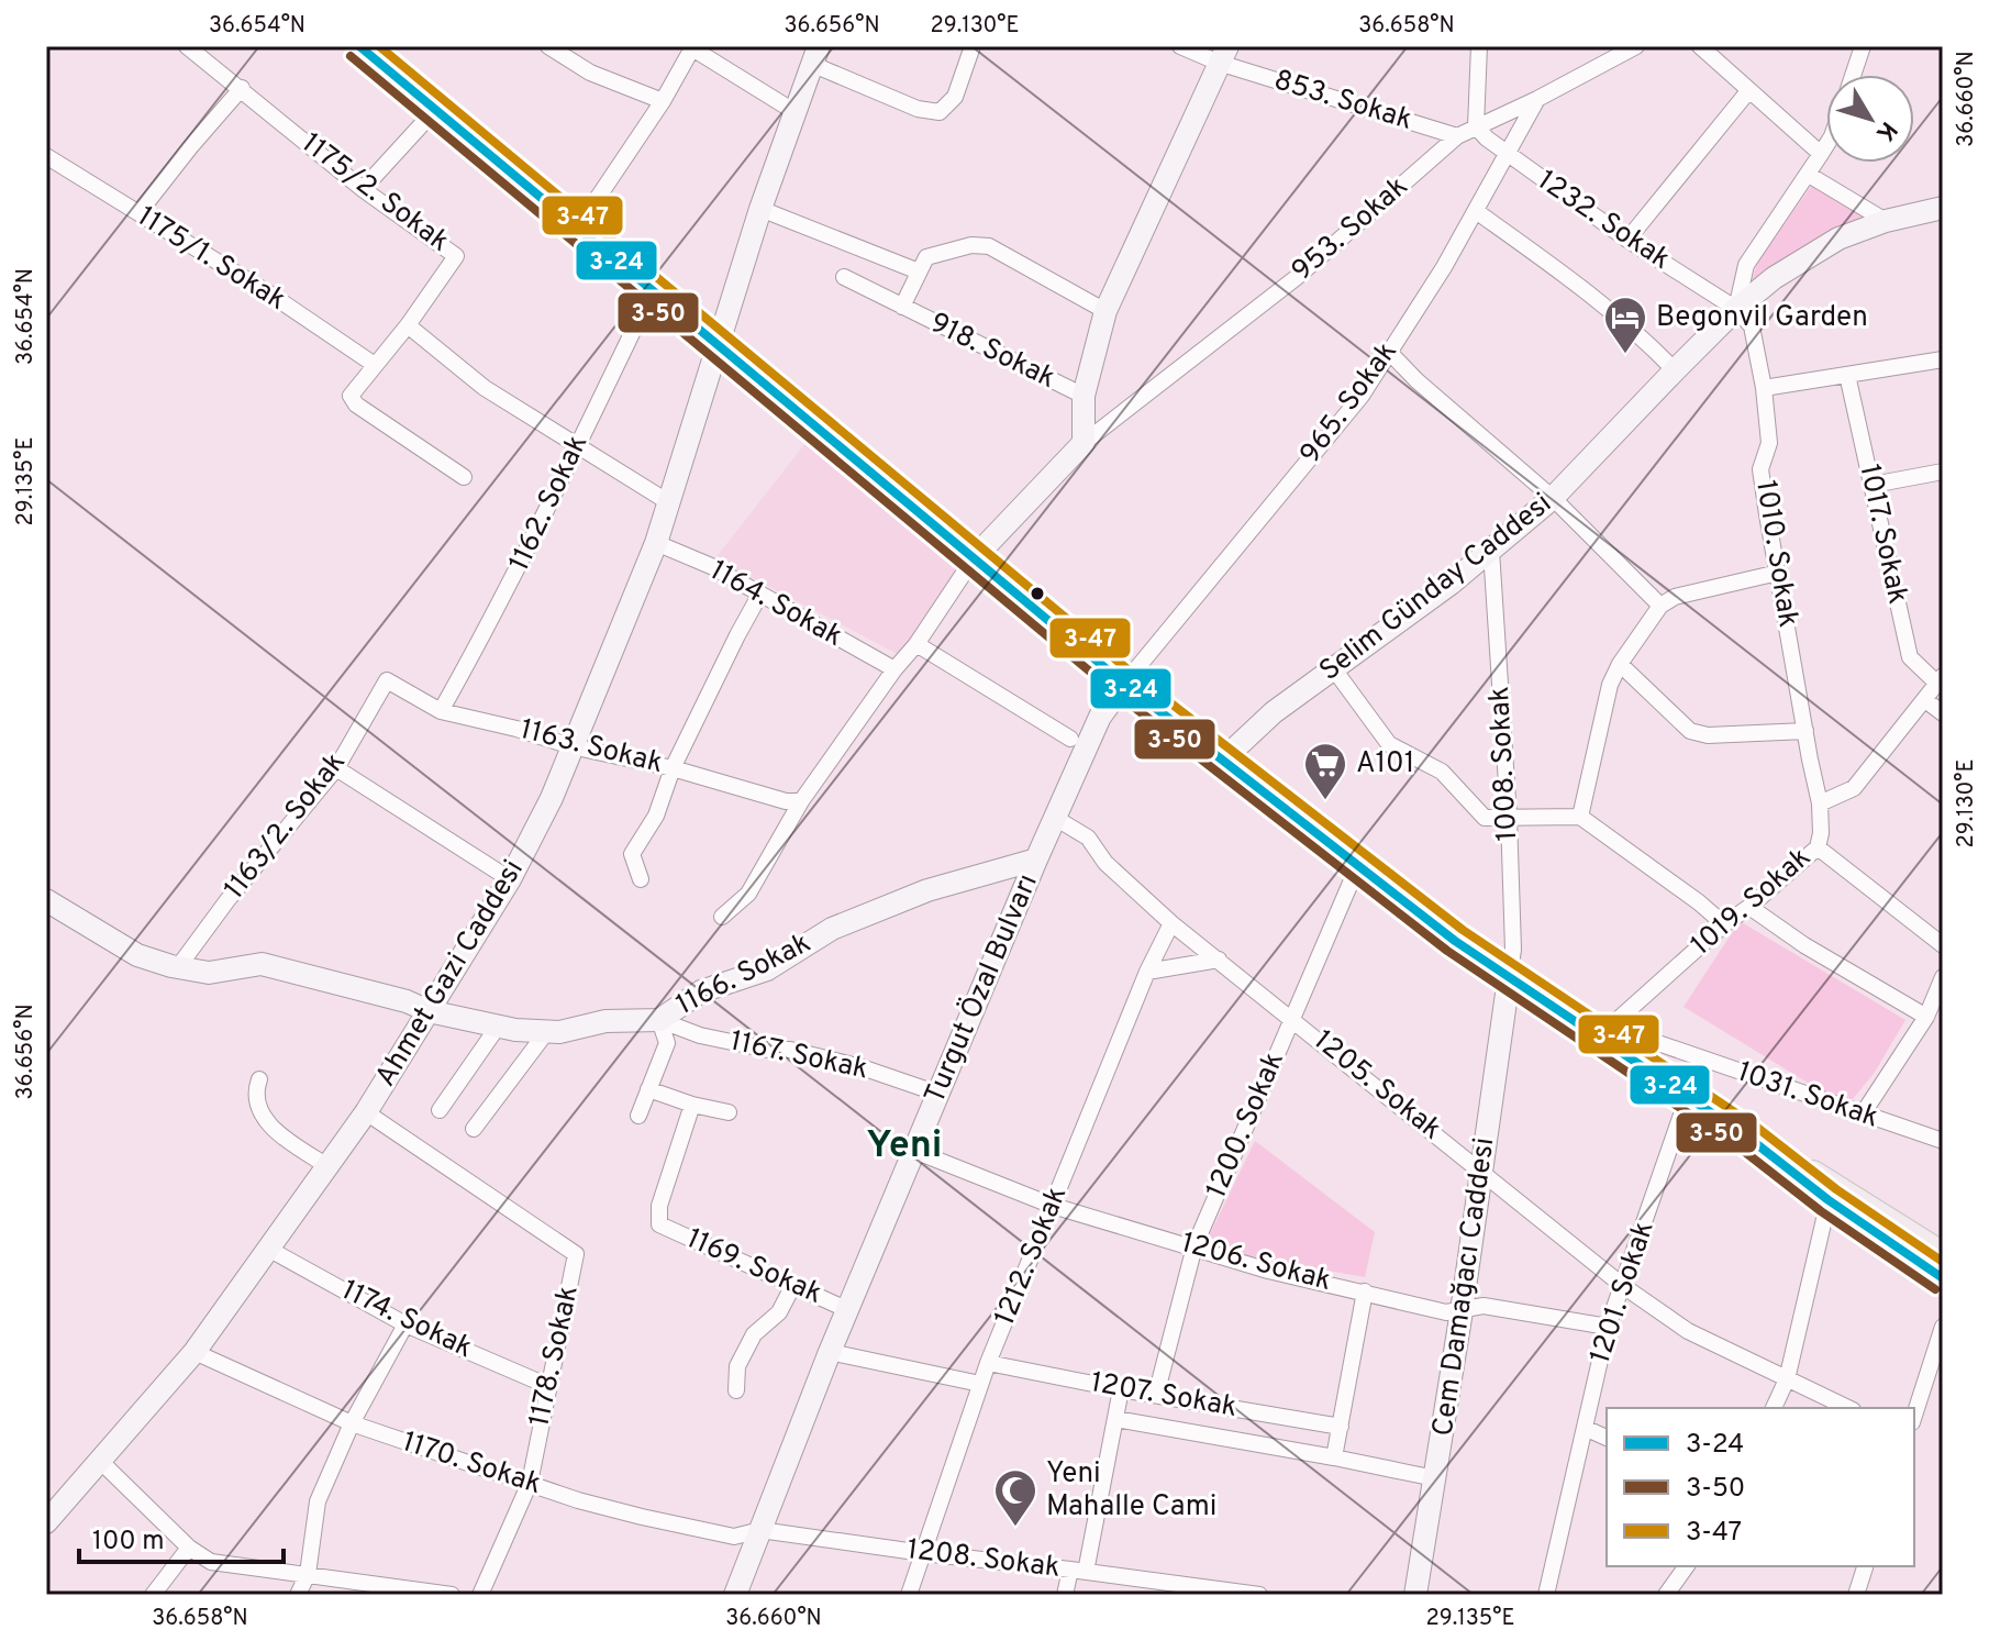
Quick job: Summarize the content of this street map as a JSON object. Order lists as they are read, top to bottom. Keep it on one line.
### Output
{"streets":{"street":["853. Sokak","1175/2. Sokak","1232. Sokak","953. Sokak","1175/1. Sokak","918. Sokak","965. Sokak","1162. Sokak","1017. Sokak","1010. Sokak","Selim Günday Caddesi","1164. Sokak","1163. Sokak","1008. Sokak","1163/2. Sokak","1019. Sokak","Ahmet Gazi Caddesi","1166. Sokak","Turgut Özal Bulvarı","1167. Sokak","1205. Sokak","1031. Sokak","1200. Sokak","1212. Sokak","1206. Sokak","1169. Sokak","Cem Damağacı Caddesi","1201. Sokak","1174. Sokak","1178. Sokak","1207. Sokak","1170. Sokak","1208. Sokak"]},"crossings":[["853. Sokak","953. Sokak"],["1175/2. Sokak","1175/1. Sokak"],["1232. Sokak","953. Sokak"],["1232. Sokak","965. Sokak"],["1232. Sokak","1010. Sokak"],["1232. Sokak","Selim Günday Caddesi"],["953. Sokak","965. Sokak"],["918. Sokak","Ahmet Gazi Caddesi"],["965. Sokak","Turgut Özal Bulvarı"],["1162. Sokak","1163. Sokak"],["1010. Sokak","Selim Günday Caddesi"],["1010. Sokak","1019. Sokak"],["Selim Günday Caddesi","1008. Sokak"],["1164. Sokak","Ahmet Gazi Caddesi"],["1163. Sokak","1163/2. Sokak"],["1163. Sokak","Ahmet Gazi Caddesi"],["1008. Sokak","Cem Damağacı Caddesi"],["1163/2. Sokak","1166. Sokak"],["Ahmet Gazi Caddesi","1166. Sokak"],["Ahmet Gazi Caddesi","1174. Sokak"],["Ahmet Gazi Caddesi","1178. Sokak"],["Ahmet Gazi Caddesi","1170. Sokak"],["1166. Sokak","Turgut Özal Bulvarı"],["1166. Sokak","1167. Sokak"],["Turgut Özal Bulvarı","1167. Sokak"],["Turgut Özal Bulvarı","1205. Sokak"],["Turgut Özal Bulvarı","1206. Sokak"],["Turgut Özal Bulvarı","1169. Sokak"],["Turgut Özal Bulvarı","1170. Sokak"],["Turgut Özal Bulvarı","1208. Sokak"],["1205. Sokak","1200. Sokak"],["1205. Sokak","1212. Sokak"],["1205. Sokak","Cem Damağacı Caddesi"],["1205. Sokak","1201. Sokak"],["1200. Sokak","1206. Sokak"],["1200. Sokak","1207. Sokak"],["1212. Sokak","1206. Sokak"],["1212. Sokak","1207. Sokak"],["1212. Sokak","1208. Sokak"],["1206. Sokak","Cem Damağacı Caddesi"],["1206. Sokak","1201. Sokak"],["Cem Damağacı Caddesi","1207. Sokak"],["1174. Sokak","1178. Sokak"],["1178. Sokak","1170. Sokak"],["1170. Sokak","1208. Sokak"]],"districts":["Yeni"],"places":{"hotel":["Begonvil Garden"],"supermarket":["A101"],"mosque":["Yeni Mahalle Cami"]},"lines":["transit line 3-24","transit line 3-47","transit line 3-50"],"legend":["3-24","3-50","3-47"],"scale_bar":"100 m","north":"bottom right","coordinates":["36.654°N","36.656°N","29.130°E","36.658°N","36.660°N","29.135°E"]}
